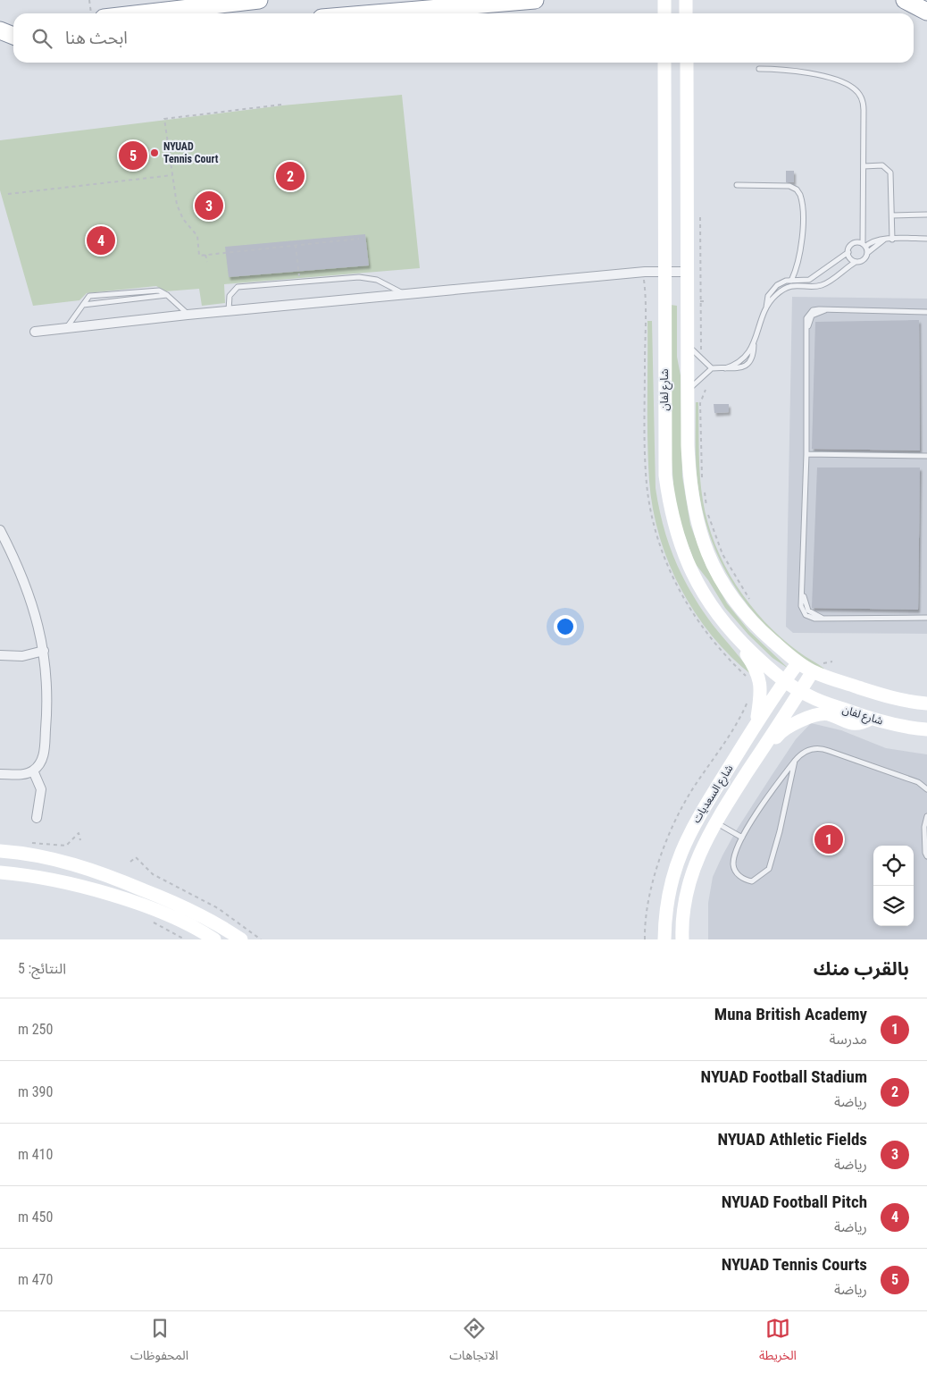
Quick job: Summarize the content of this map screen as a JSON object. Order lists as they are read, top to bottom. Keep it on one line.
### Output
{"streets":{"street":["شارع لفان","شارع السعديات"]},"crossings":[["شارع لفان","شارع السعديات"]],"places":["NYUAD Tennis Court"],"page":{"search":"ابحث هنا","pins":["5","2","3","4","1"],"heading":["بالقرب منك","النتائج: 5"],"list":[{"mark":"1","name":"Muna British Academy","note":"مدرسة","value":"250 m"},{"mark":"2","name":"NYUAD Football Stadium","note":"رياضة","value":"390 m"},{"mark":"3","name":"NYUAD Athletic Fields","note":"رياضة","value":"410 m"},{"mark":"4","name":"NYUAD Football Pitch","note":"رياضة","value":"450 m"},{"mark":"5","name":"NYUAD Tennis Courts","note":"رياضة","value":"470 m"}],"nav":["الخريطة","الاتجاهات","المحفوظات"]}}
